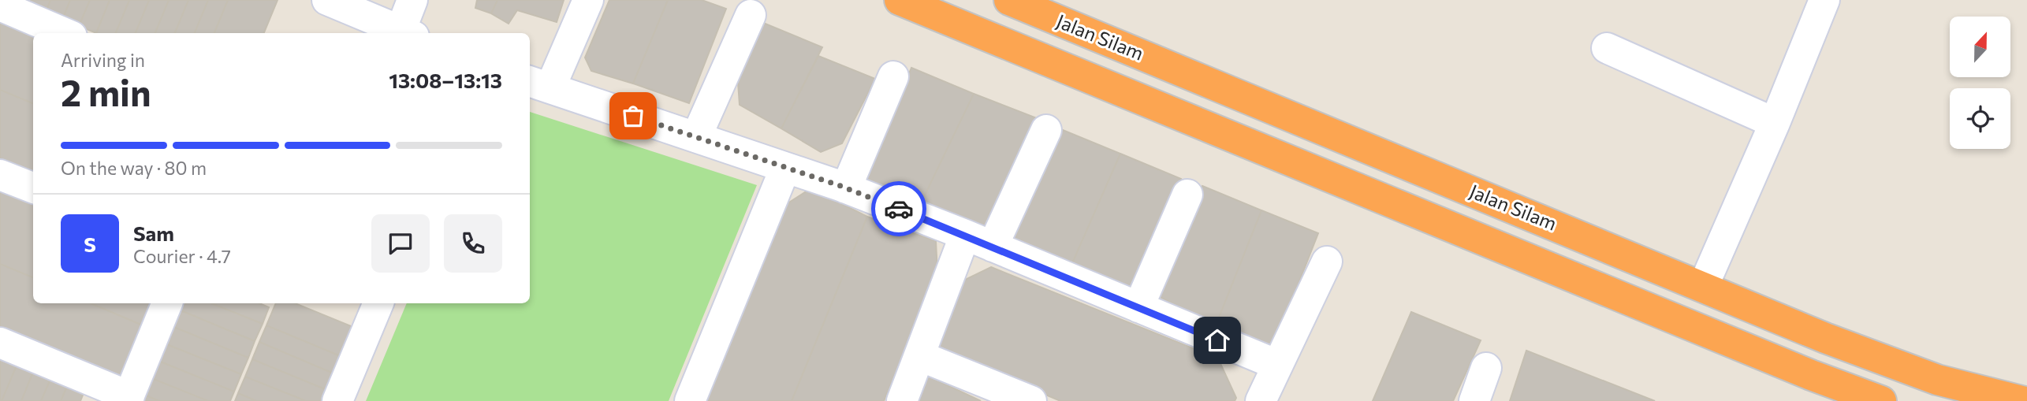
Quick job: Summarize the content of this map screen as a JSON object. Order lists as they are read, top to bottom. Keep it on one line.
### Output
{"streets":{"highway":["Jalan Silam"]},"north":"top","page":{"heading":["2 min","Arriving in","13:08–13:13"],"panel":["Sam","Courier · 4.7"],"bar":"On the way · 80 m","round":"S"}}
